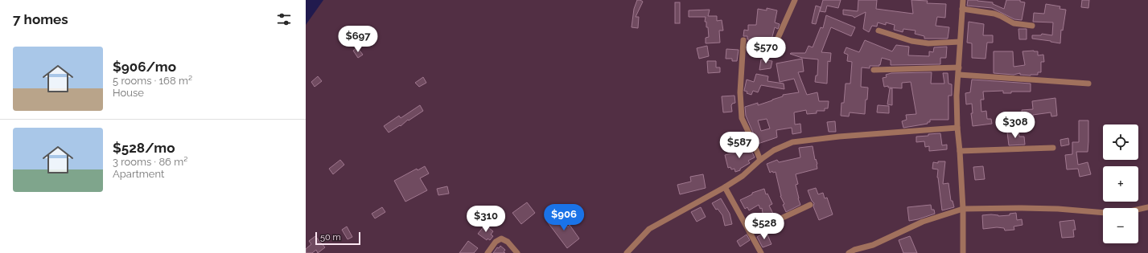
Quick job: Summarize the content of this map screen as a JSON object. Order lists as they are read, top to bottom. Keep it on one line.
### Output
{"scale_bar":"50 m","page":{"heading":"7 homes","price":["$697","$570","$308","$587","$906","$310","$528"],"list":[{"name":"$906/mo","note":"5 rooms · 168 m² · House"},{"name":"$528/mo","note":"3 rooms · 86 m² · Apartment"}],"map_buttons":["+","−"],"scale":"50 m"}}
